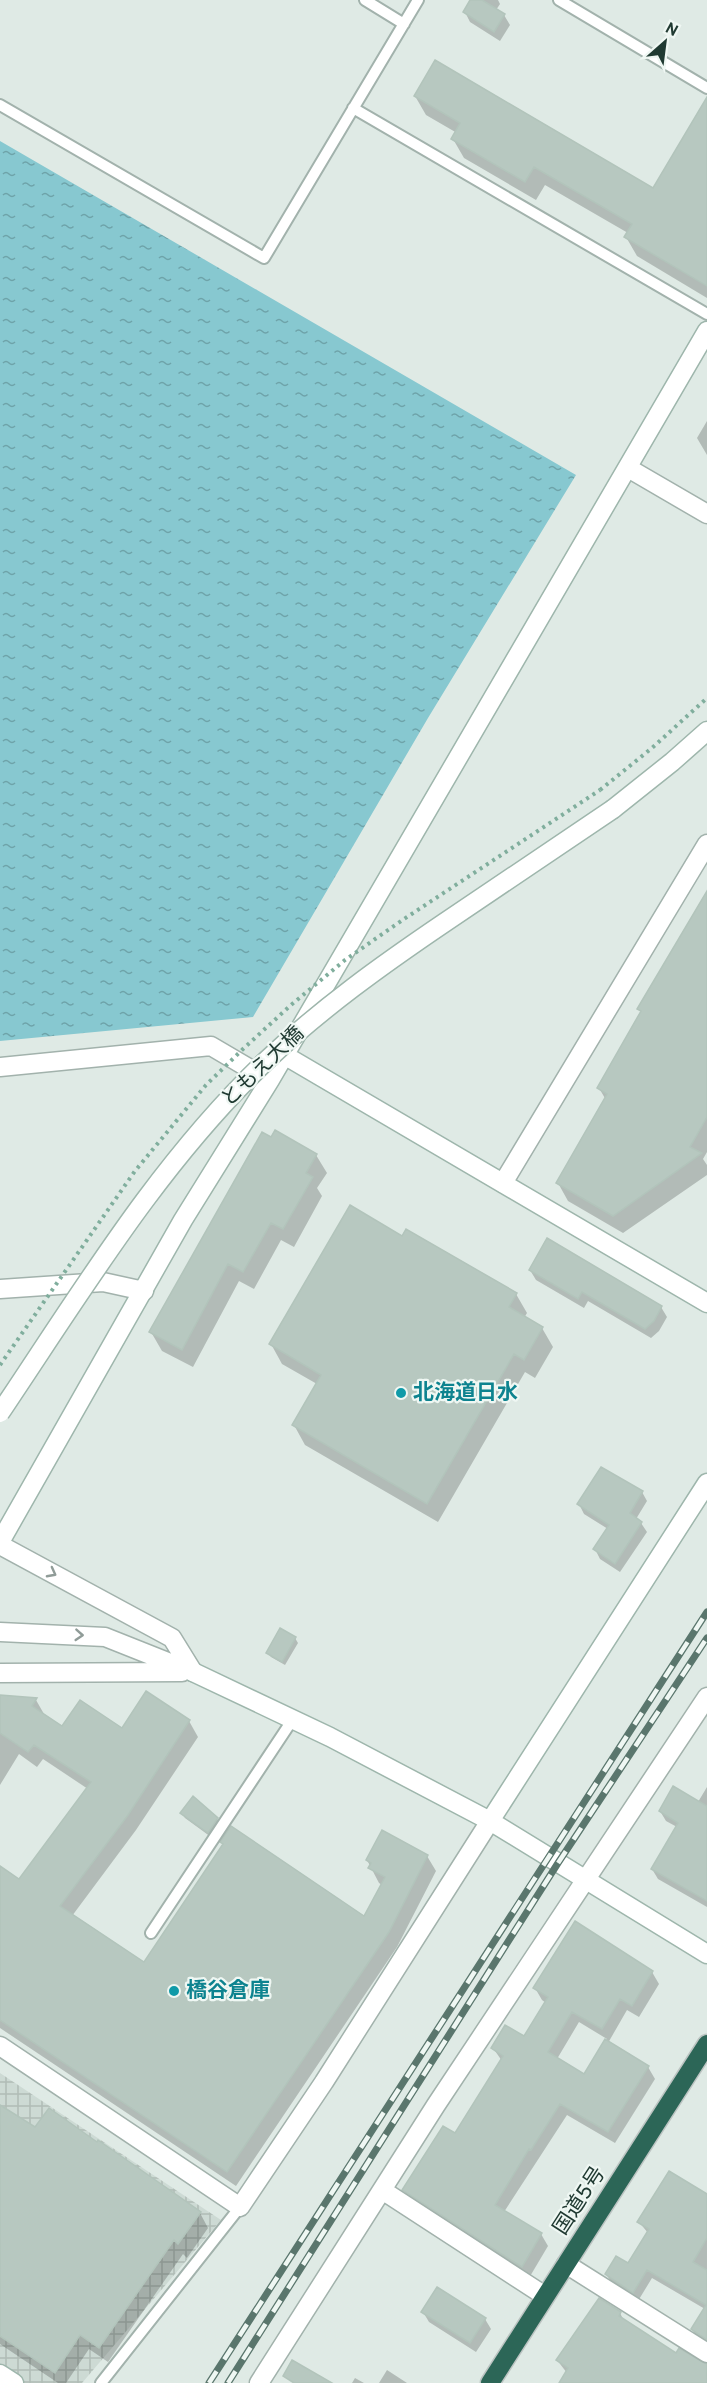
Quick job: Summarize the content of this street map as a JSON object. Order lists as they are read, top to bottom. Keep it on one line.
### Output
{"streets":{"highway":["国道5号"],"street":["ともえ大橋"]},"places":["北海道日水","橋谷倉庫"],"north":"top right"}
